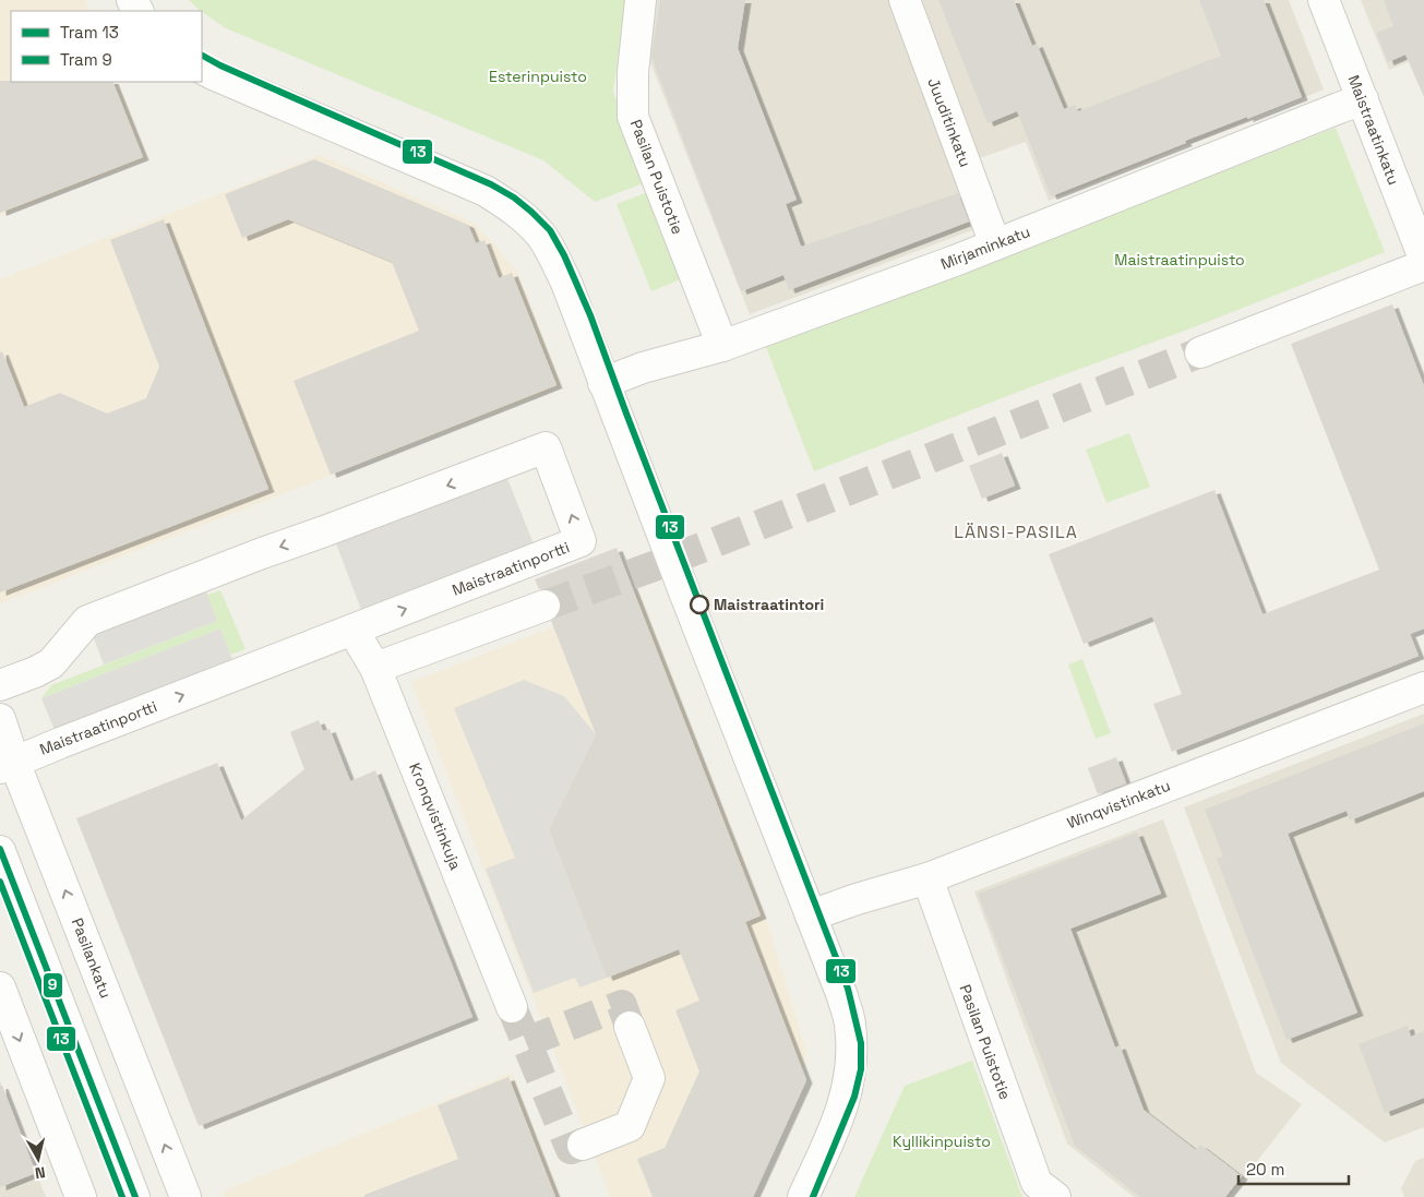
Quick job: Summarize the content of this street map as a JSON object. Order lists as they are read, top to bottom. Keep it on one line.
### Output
{"streets":{"street":["Juuditinkatu","Maistraatinkatu","Pasilan Puistotie","Mirjaminkatu","Maistraatinportti","Winqvistinkatu","Kronqvistinkuja","Pasilankatu"]},"crossings":[["Juuditinkatu","Mirjaminkatu"],["Maistraatinkatu","Mirjaminkatu"],["Pasilan Puistotie","Mirjaminkatu"],["Pasilan Puistotie","Winqvistinkatu"],["Maistraatinportti","Kronqvistinkuja"],["Maistraatinportti","Pasilankatu"]],"districts":["LÄNSI-PASILA"],"parks":["Esterinpuisto","Maistraatinpuisto","Kyllikinpuisto"],"places":["Maistraatintori"],"lines":["tram line 13","tram line 9"],"legend":["Tram 13","Tram 9"],"scale_bar":"20 m","north":"bottom"}
